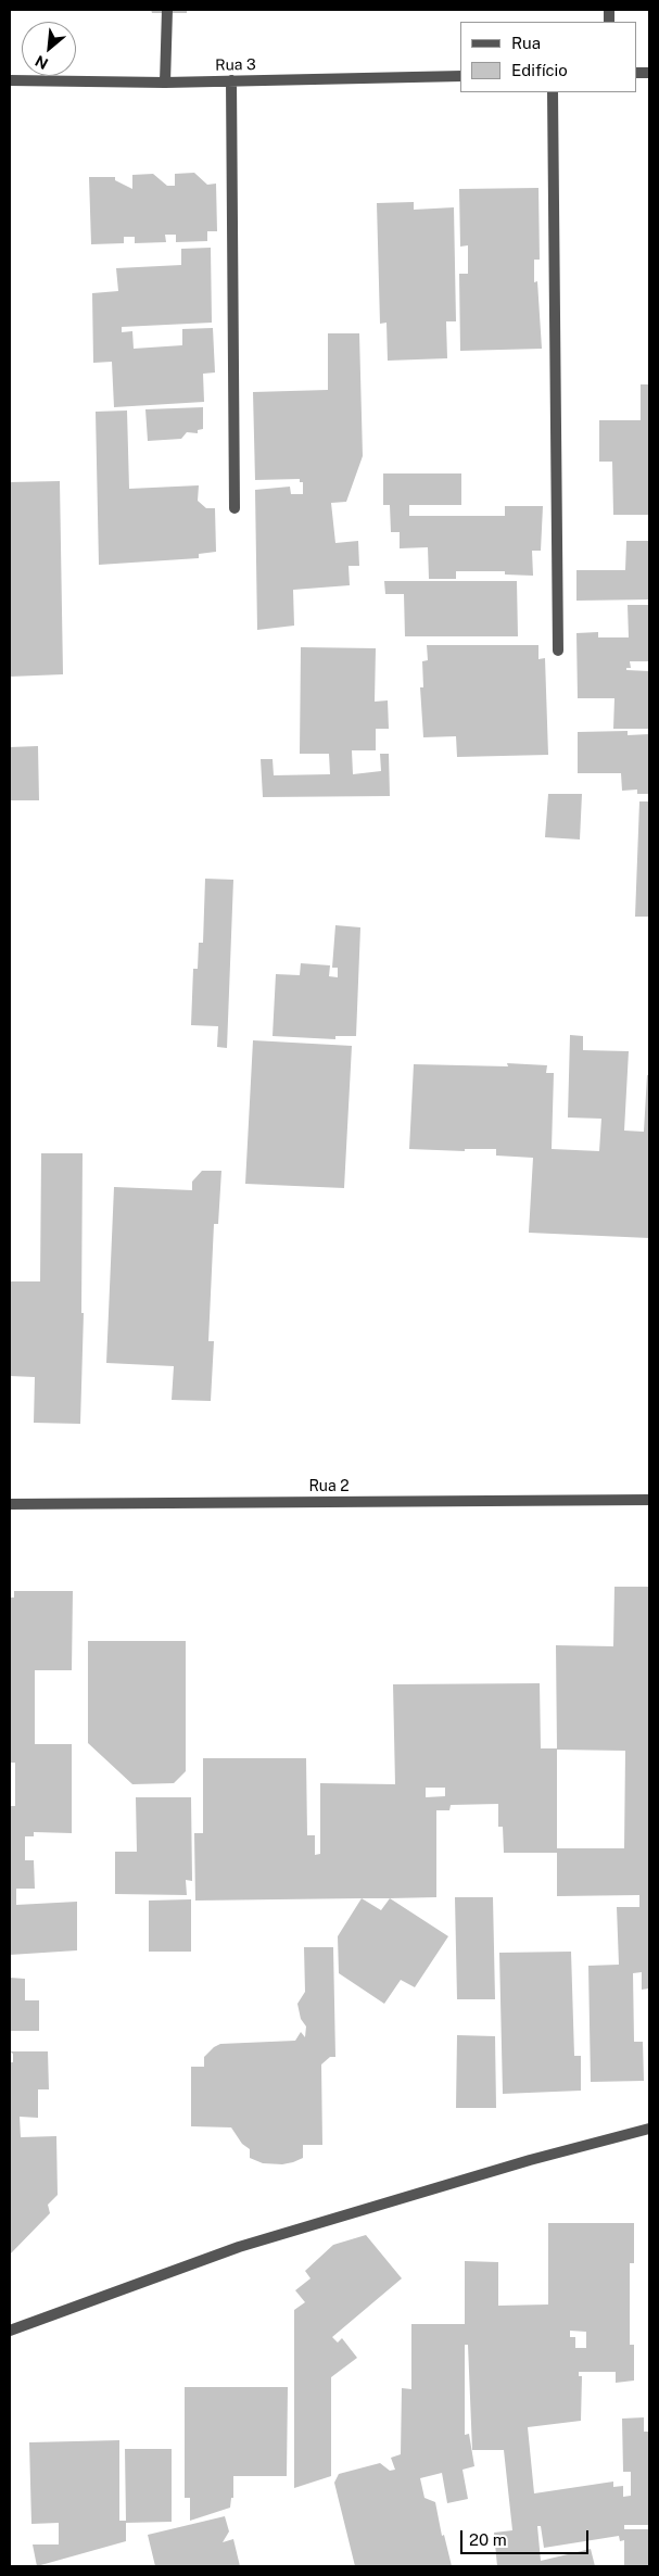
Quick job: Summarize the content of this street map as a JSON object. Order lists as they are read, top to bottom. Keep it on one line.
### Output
{"streets":{"street":["Rua 3","Rua 2"]},"legend":["Rua","Edifício"],"scale_bar":"20 m","north":"bottom left"}
